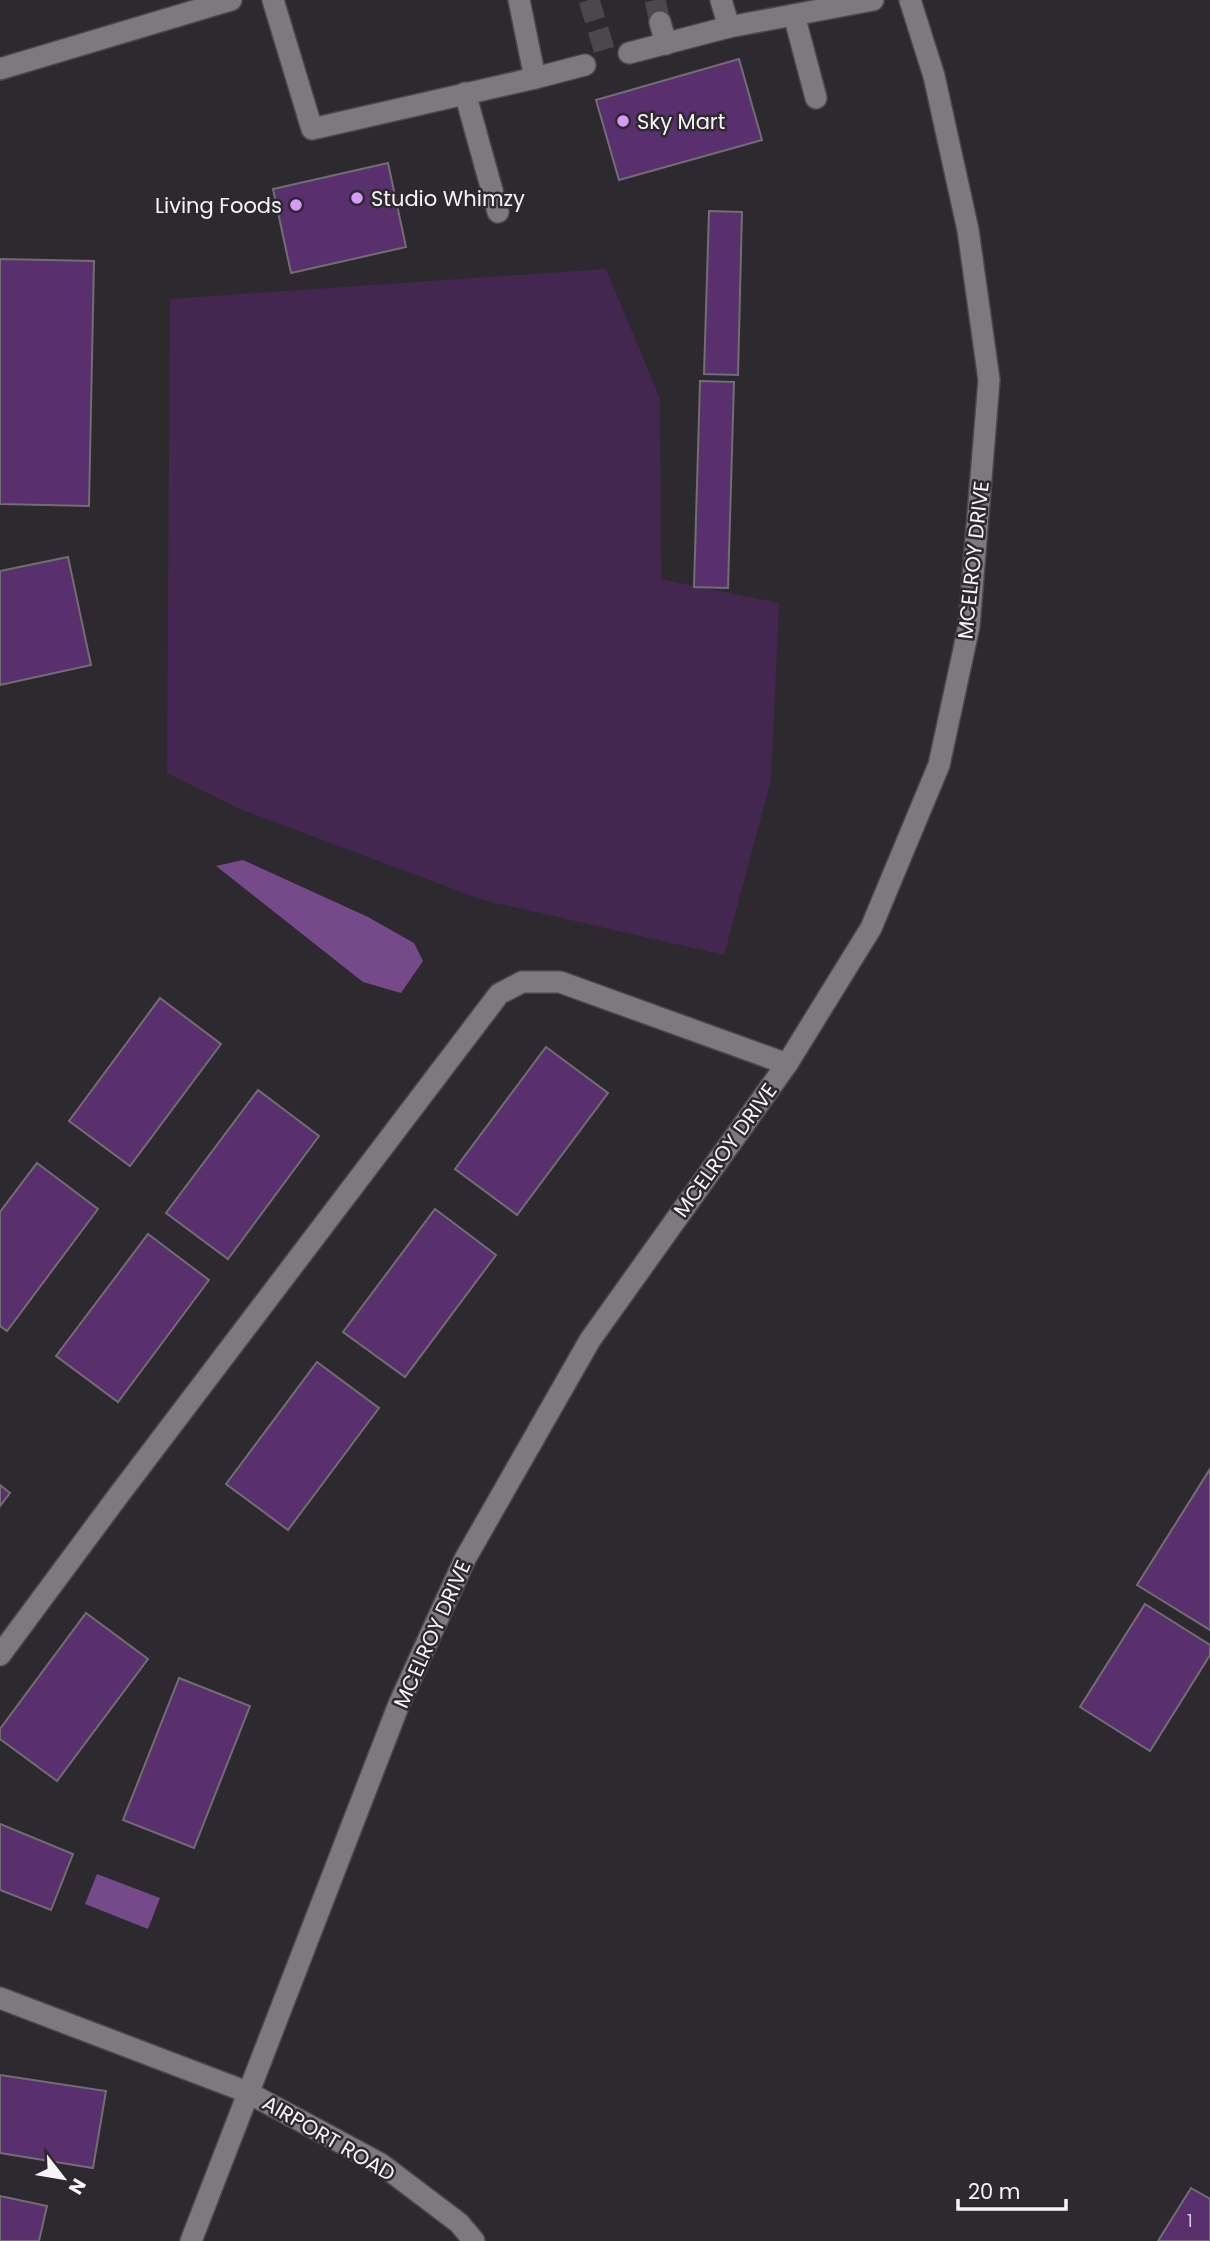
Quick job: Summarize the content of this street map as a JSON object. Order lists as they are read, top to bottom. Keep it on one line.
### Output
{"streets":{"street":["MCELROY DRIVE","AIRPORT ROAD"]},"crossings":[["MCELROY DRIVE","AIRPORT ROAD"]],"places":["Sky Mart","Studio Whimzy","Living Foods"],"house_numbers":["1"],"scale_bar":"20 m","north":"bottom right"}
